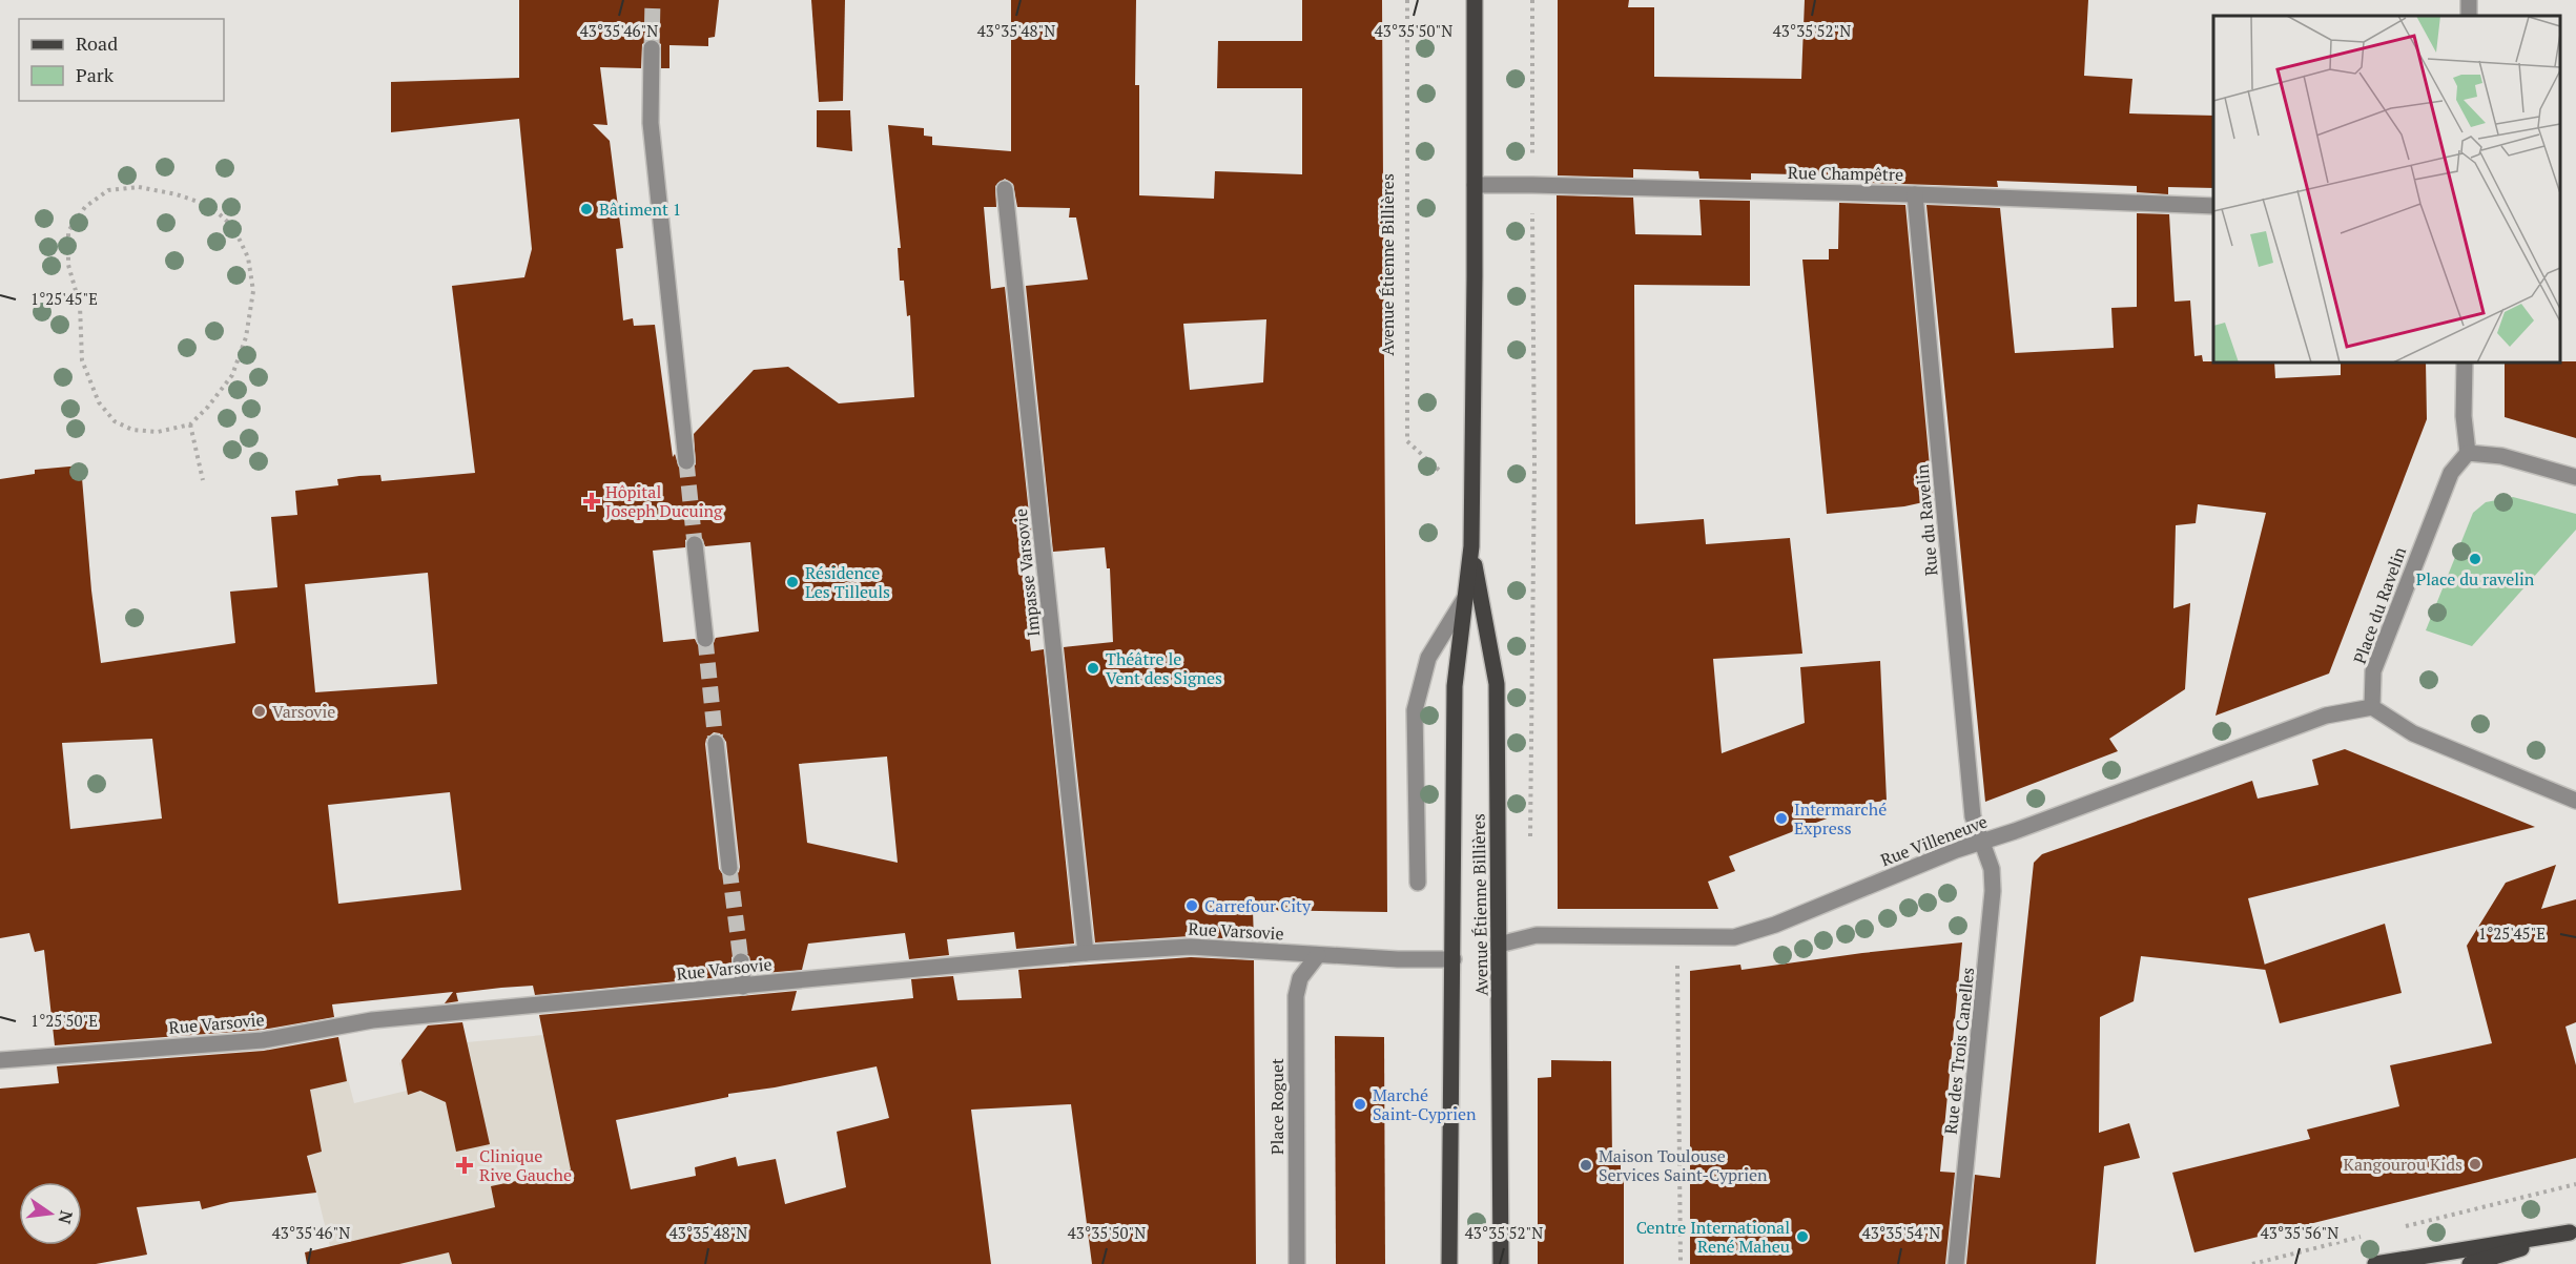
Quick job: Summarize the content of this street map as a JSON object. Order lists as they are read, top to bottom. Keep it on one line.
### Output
{"streets":{"main road":["Avenue Étienne Billières"],"street":["Rue Champêtre","Rue du Ravelin","Impasse Varsovie","Place du Ravelin","Rue Villeneuve","Rue Varsovie","Rue des Trois Canelles","Place Roguet"]},"crossings":[["Rue Champêtre","Avenue Étienne Billières"],["Rue Champêtre","Rue du Ravelin"],["Avenue Étienne Billières","Rue Villeneuve"],["Avenue Étienne Billières","Rue Varsovie"],["Rue du Ravelin","Rue Villeneuve"],["Rue du Ravelin","Rue des Trois Canelles"],["Impasse Varsovie","Rue Varsovie"],["Place du Ravelin","Rue Villeneuve"],["Rue Villeneuve","Rue des Trois Canelles"],["Rue Varsovie","Place Roguet"]],"places":{"other":["Bâtiment 1","Place du ravelin","Résidence Les Tilleuls","Théâtre le Vent des Signes","Varsovie","Intermarché Express","Carrefour City","Marché Saint-Cyprien","Kangourou Kids","Maison Toulouse Services Saint-Cyprien","Centre International René Maheu"],"health":["Hôpital Joseph Ducuing","Clinique Rive Gauche"]},"legend":["Road","Park"],"north":"right","coordinates":["43°35'46\"N","43°35'48\"N","43°35'50\"N","43°35'52\"N","1°25'45\"E","1°25'50\"E","43°35'54\"N","43°35'56\"N"]}
